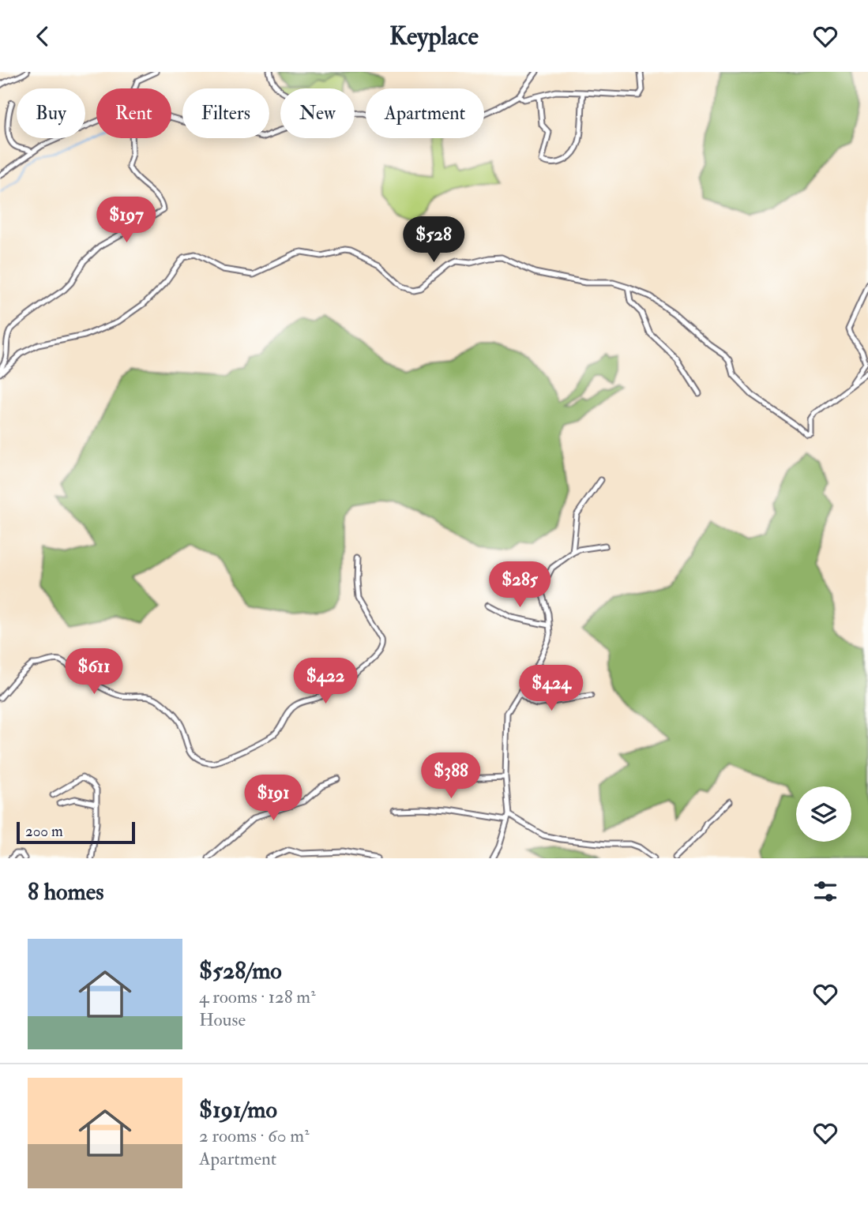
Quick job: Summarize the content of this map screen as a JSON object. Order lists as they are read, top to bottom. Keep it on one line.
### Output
{"scale_bar":"200 m","page":{"header":"Keyplace","chip":["Buy","Rent","Filters","New","Apartment"],"price":["$197","$528","$285","$611","$422","$424","$388","$191"],"scale":"200 m","heading":"8 homes","list":[{"name":"$528/mo","note":"4 rooms · 128 m² · House"},{"name":"$191/mo","note":"2 rooms · 60 m² · Apartment"}]}}
